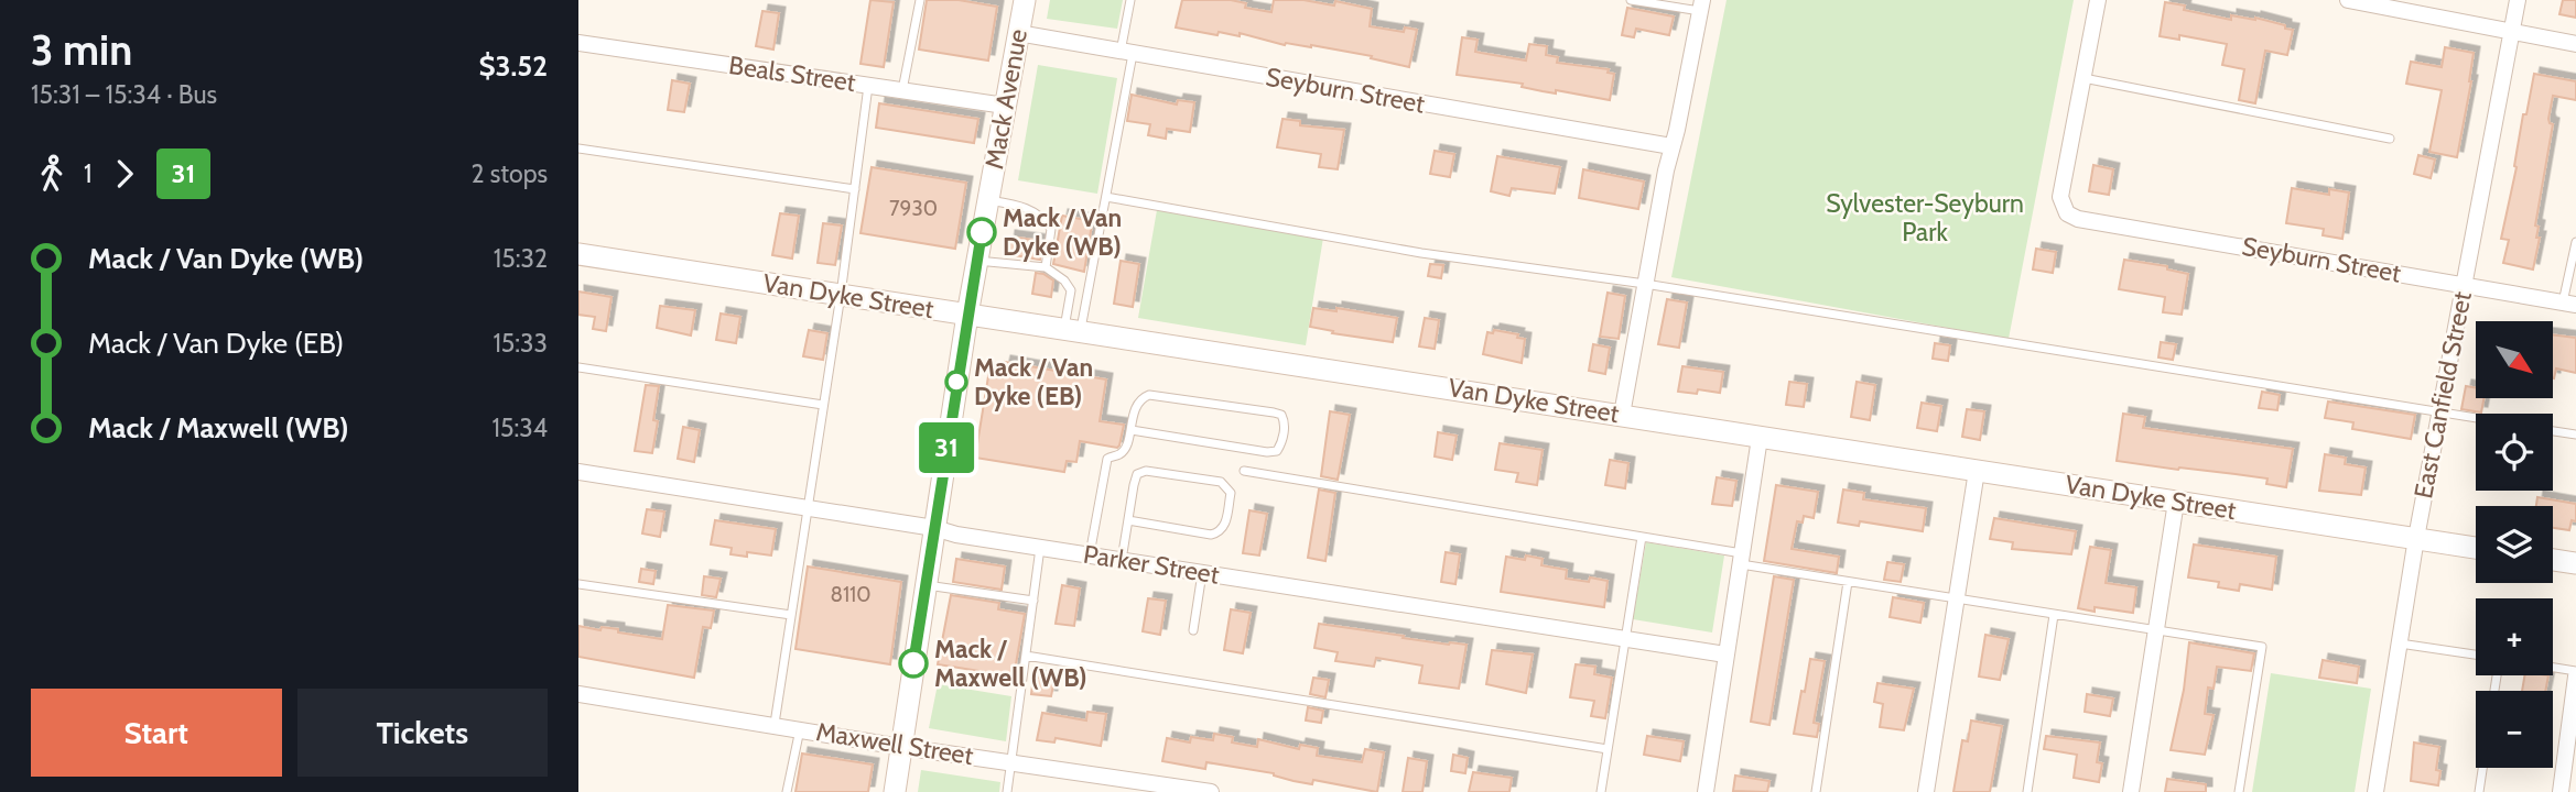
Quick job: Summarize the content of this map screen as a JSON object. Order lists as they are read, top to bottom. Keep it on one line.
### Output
{"streets":{"main road":["Mack Avenue","Van Dyke Street"],"street":["Beals Street","Seyburn Street","East Canfield Street","Parker Street","Maxwell Street"]},"crossings":[["Beals Street","Mack Avenue"],["Seyburn Street","Mack Avenue"],["Seyburn Street","East Canfield Street"],["Mack Avenue","Van Dyke Street"],["Mack Avenue","Parker Street"],["Mack Avenue","Maxwell Street"],["Van Dyke Street","East Canfield Street"]],"parks":["Sylvester-Seyburn Park"],"places":["Mack / Van Dyke (WB)","Mack / Van Dyke (EB)","Mack / Maxwell (WB)"],"lines":["bus line 31"],"house_numbers":["7930","8110"],"north":"bottom right","page":{"heading":["3 min","15:31 – 15:34 · Bus","$3.52"],"on_map":"31","legs":["1","31","2 stops"],"list":[{"name":"Mack / Van Dyke (WB)","value":"15:32"},{"name":"Mack / Van Dyke (EB)","value":"15:33"},{"name":"Mack / Maxwell (WB)","value":"15:34"}],"map_buttons":["+","−"],"buttons":["Start","Tickets"]}}
